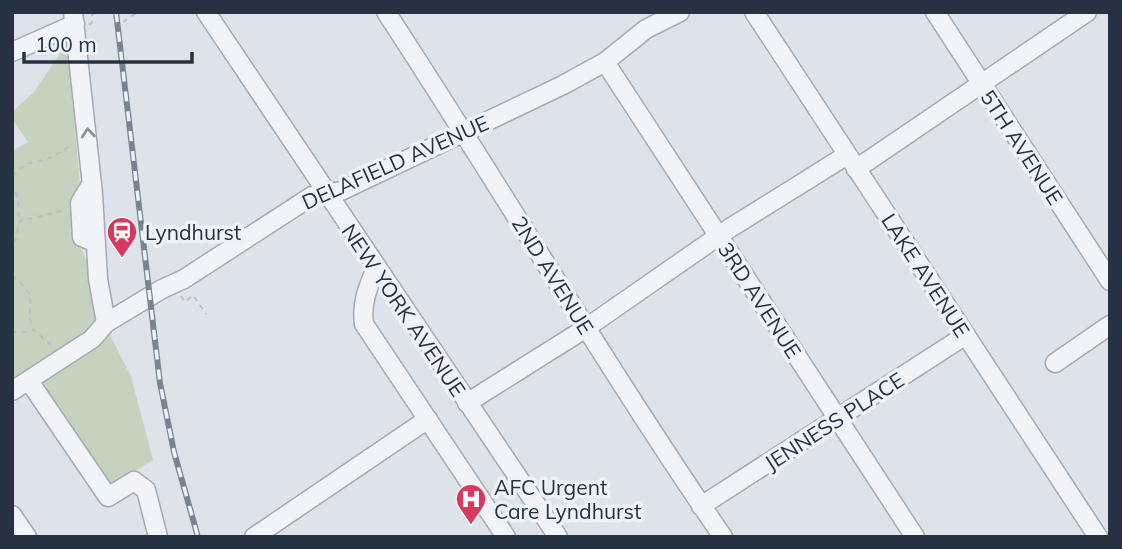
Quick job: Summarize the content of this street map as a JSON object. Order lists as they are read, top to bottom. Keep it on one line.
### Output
{"streets":{"street":["5TH AVENUE","DELAFIELD AVENUE","2ND AVENUE","LAKE AVENUE","3RD AVENUE","NEW YORK AVENUE","JENNESS PLACE"]},"crossings":[["DELAFIELD AVENUE","2ND AVENUE"],["DELAFIELD AVENUE","3RD AVENUE"],["DELAFIELD AVENUE","NEW YORK AVENUE"],["2ND AVENUE","JENNESS PLACE"],["LAKE AVENUE","JENNESS PLACE"],["3RD AVENUE","JENNESS PLACE"]],"places":{"station":["Lyndhurst"],"hospital":["AFC Urgent Care Lyndhurst"]},"scale_bar":"100 m"}
